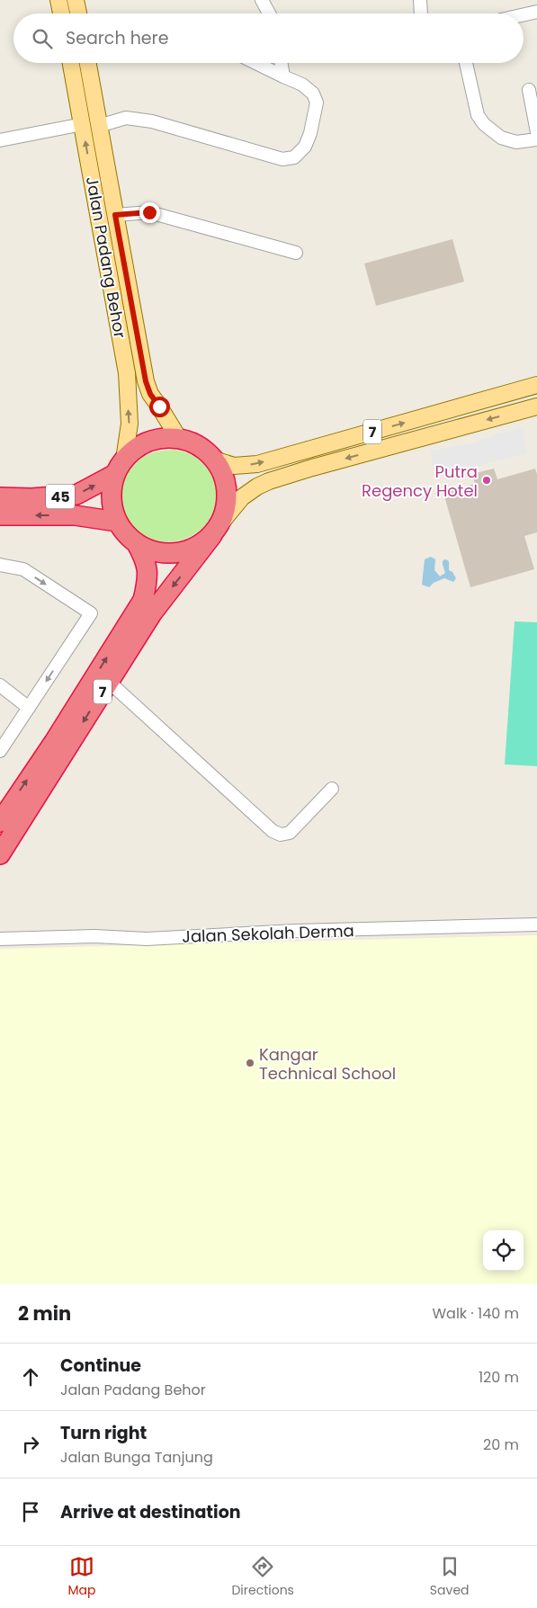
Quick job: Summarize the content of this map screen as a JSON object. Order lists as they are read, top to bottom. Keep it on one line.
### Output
{"streets":{"highway":["7","45"],"main road":["Jalan Padang Behor"],"street":["Jalan Sekolah Derma"]},"crossings":[["Jalan Padang Behor","7"],["Jalan Padang Behor","45"],["7","45"]],"places":["Putra Regency Hotel","Kangar Technical School"],"page":{"search":"Search here","heading":["2 min","Walk · 140 m"],"list":[["Continue","Jalan Padang Behor","120 m"],["Turn right","Jalan Bunga Tanjung","20 m"],"Arrive at destination"],"nav":["Map","Directions","Saved"]}}
